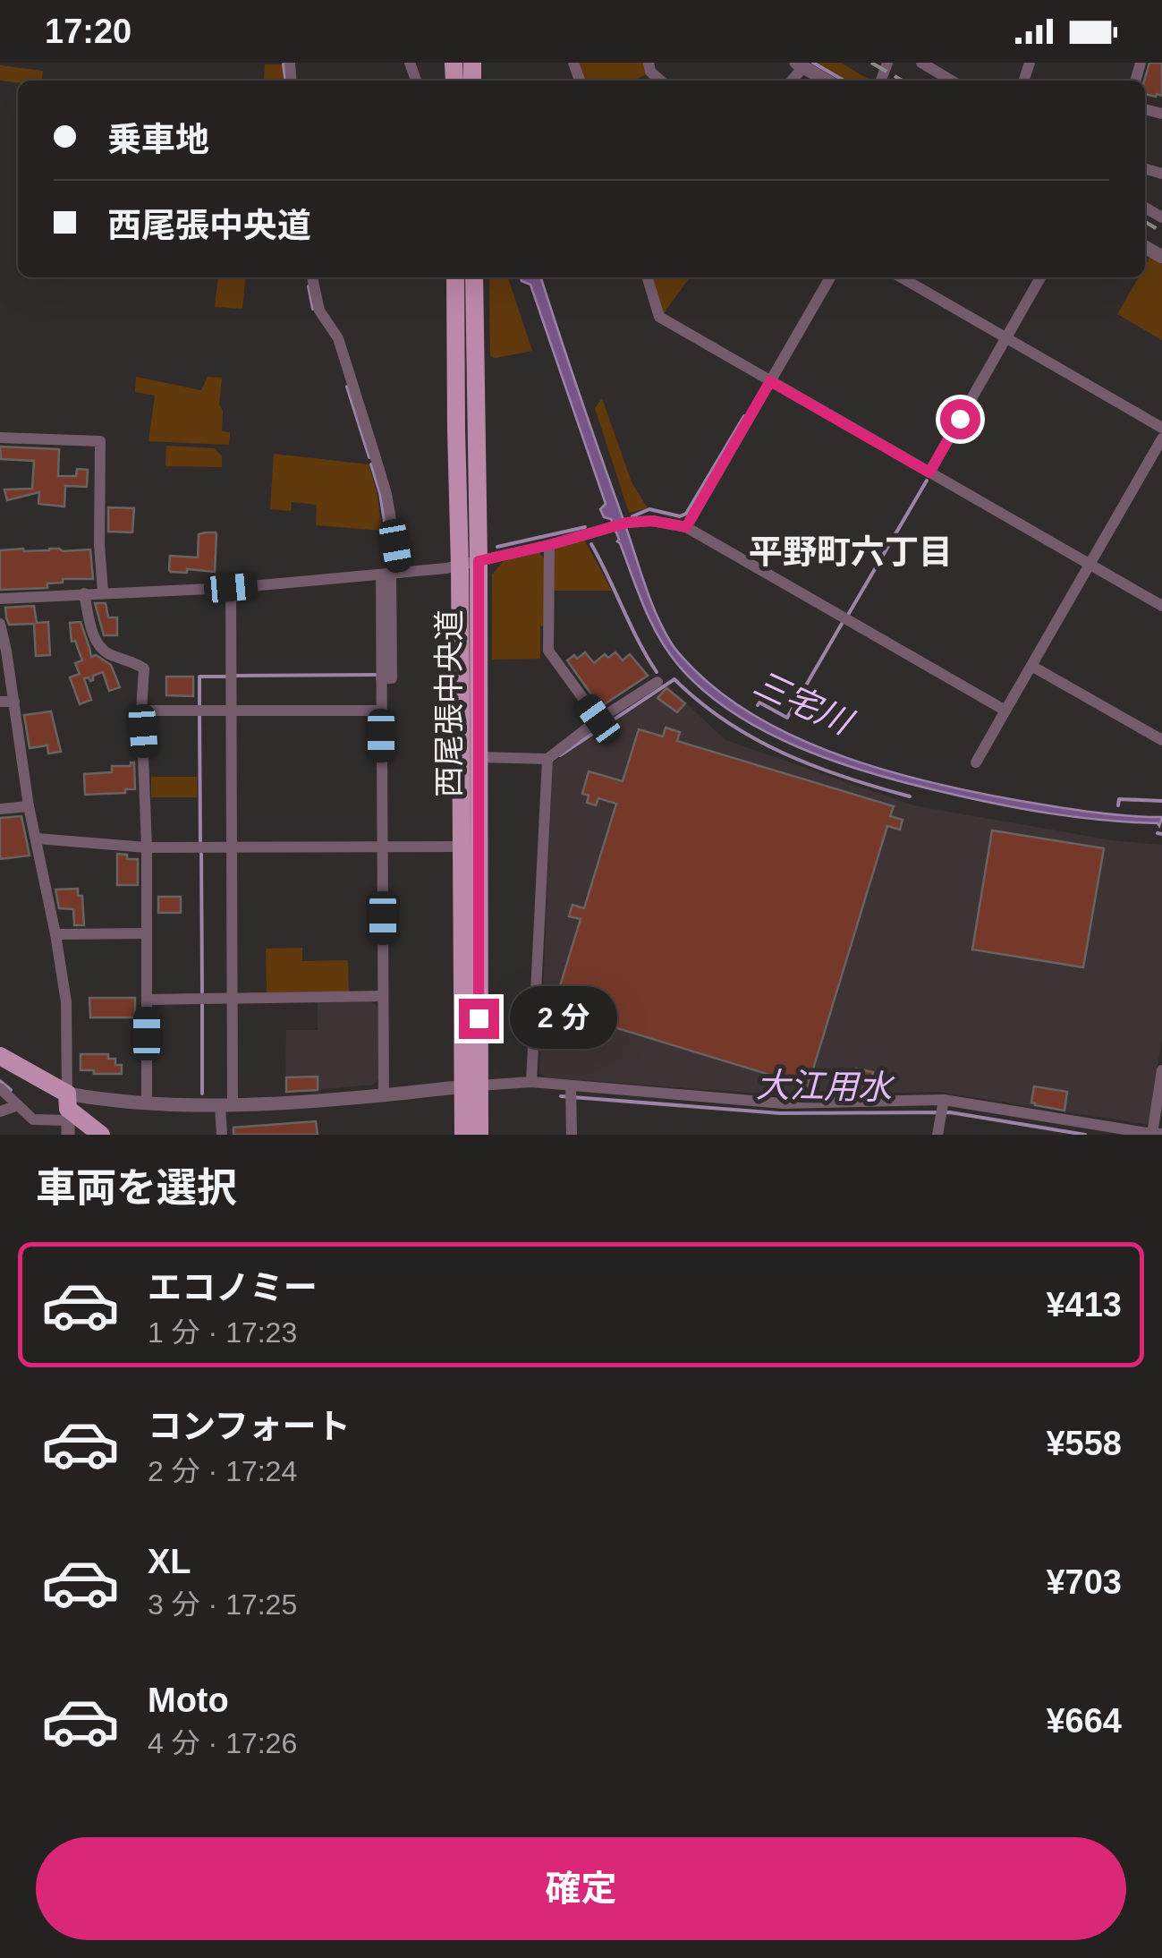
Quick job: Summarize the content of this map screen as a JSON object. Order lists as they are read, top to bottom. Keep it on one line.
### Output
{"streets":{"main road":["西尾張中央道"]},"districts":["平野町六丁目"],"water":["三宅川","大江用水"],"page":{"status":"17:20","banner":["乗車地","西尾張中央道"],"bubble":"2 分","heading":"車両を選択","list":[{"name":"エコノミー","note":"1 分 · 17:23","value":"¥413"},{"name":"コンフォート","note":"2 分 · 17:24","value":"¥558"},{"name":"XL","note":"3 分 · 17:25","value":"¥703"},{"name":"Moto","note":"4 分 · 17:26","value":"¥664"}],"buttons":"確定"}}
